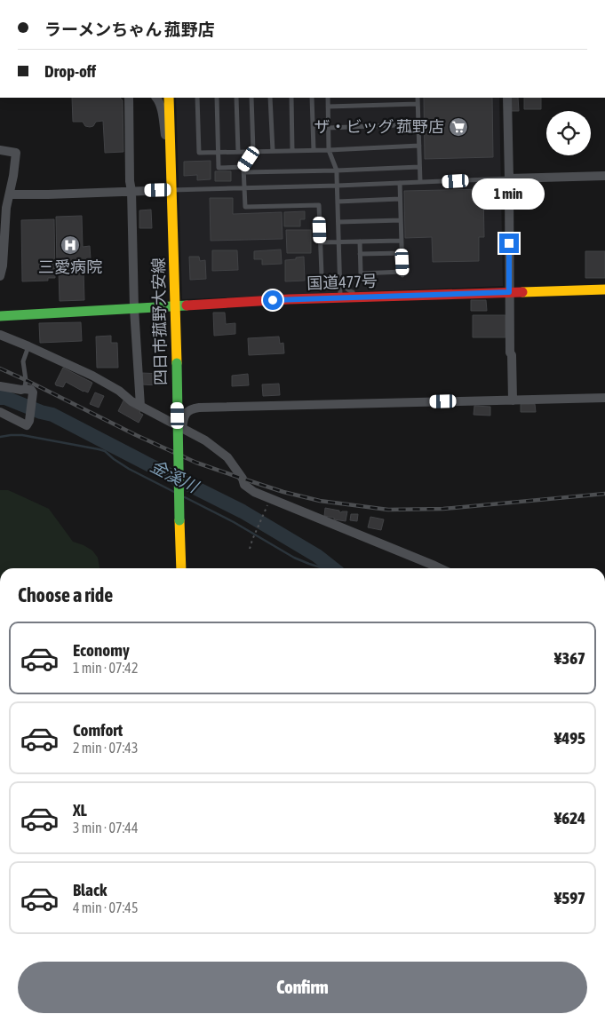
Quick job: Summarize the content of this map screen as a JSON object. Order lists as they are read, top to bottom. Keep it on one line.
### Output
{"streets":{"main road":["国道477号","四日市菰野大安線"]},"crossings":[["国道477号","四日市菰野大安線"]],"water":["金溪川"],"places":{"supermarket":["ザ・ビッグ 菰野店"],"hospital":["三愛病院"]},"page":{"banner":["ラーメンちゃん 菰野店","Drop-off"],"bubble":"1 min","heading":"Choose a ride","list":[{"name":"Economy","note":"1 min · 07:42","value":"¥367"},{"name":"Comfort","note":"2 min · 07:43","value":"¥495"},{"name":"XL","note":"3 min · 07:44","value":"¥624"},{"name":"Black","note":"4 min · 07:45","value":"¥597"}],"buttons":"Confirm"}}
